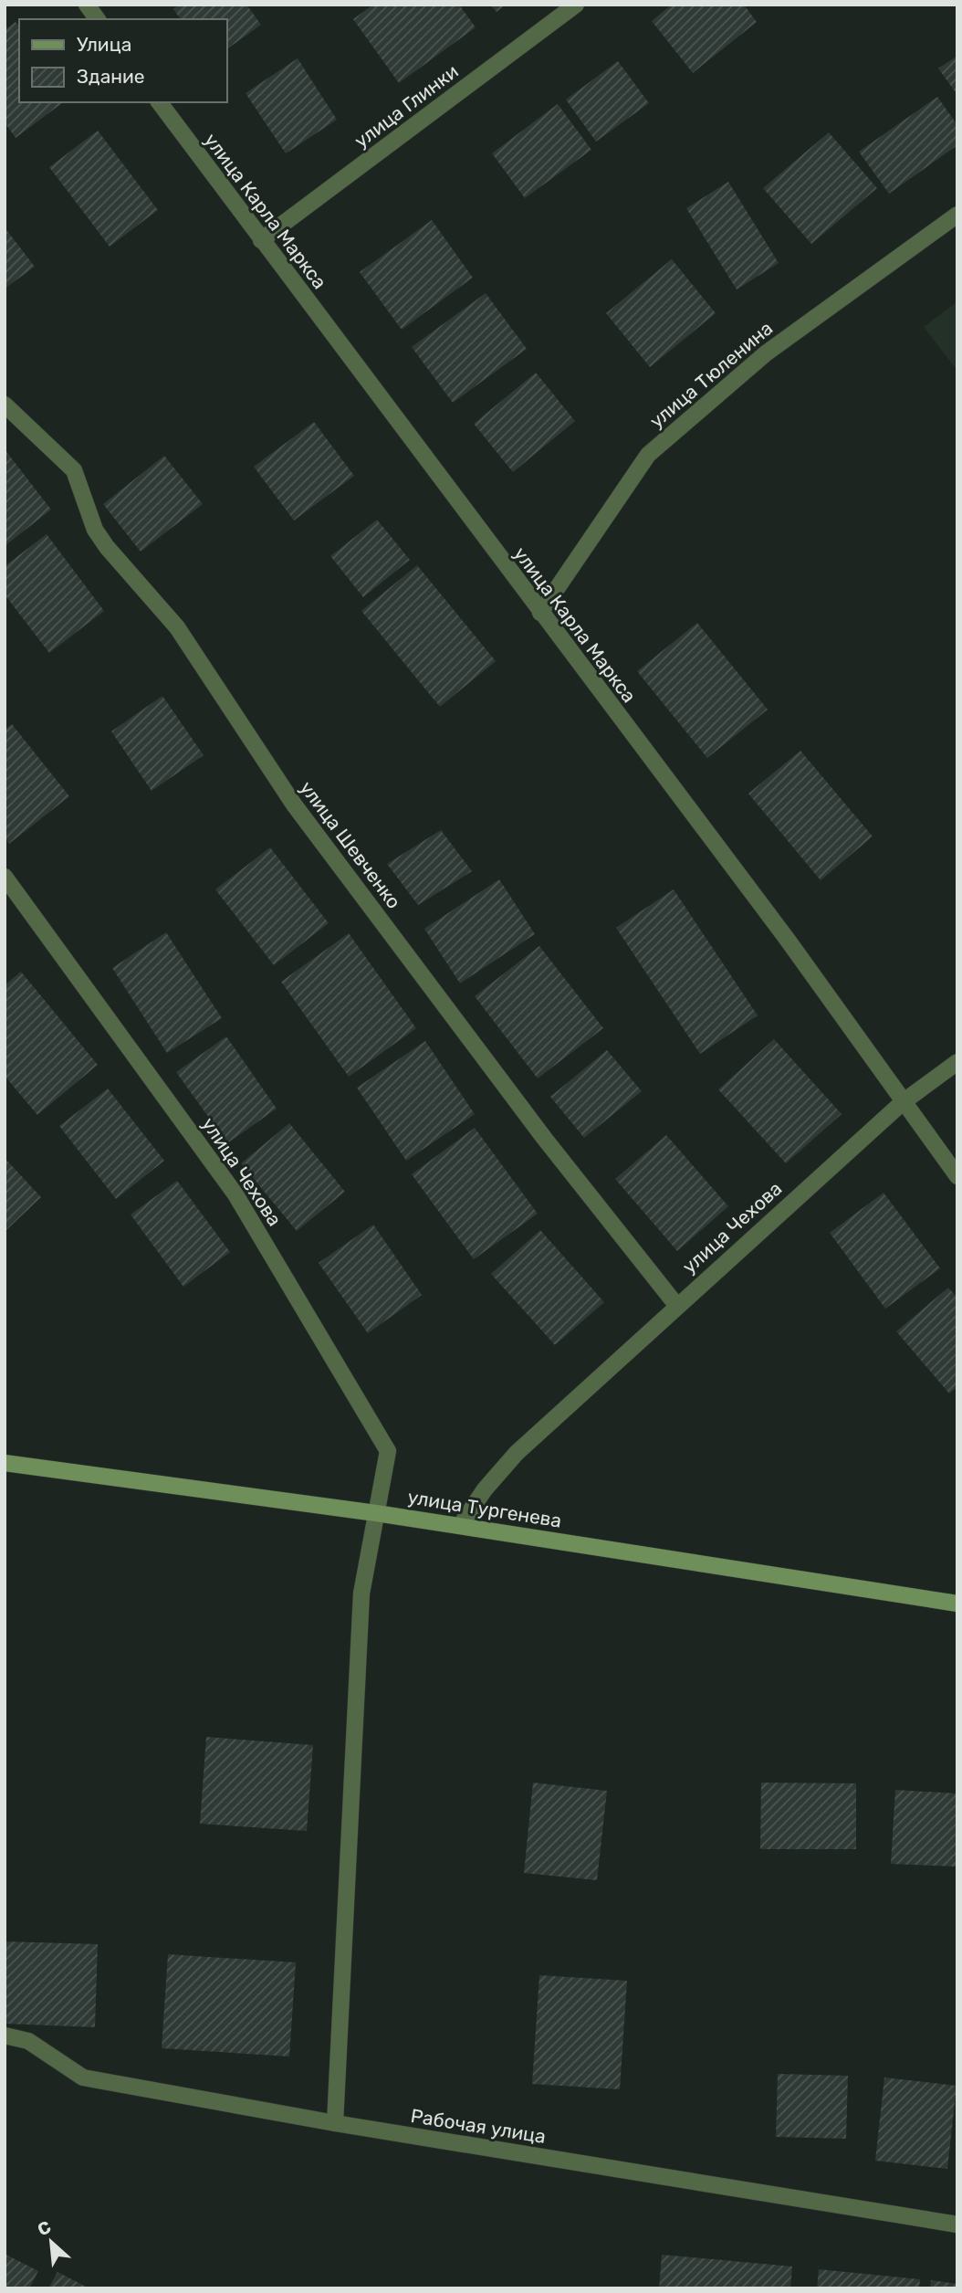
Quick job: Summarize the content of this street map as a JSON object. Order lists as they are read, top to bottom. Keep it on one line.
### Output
{"streets":{"street":["улица Глинки","улица Карла Маркса","улица Тюленина","улица Шевченко","улица Чехова","улица Тургенева","Рабочая улица"]},"crossings":[["улица Глинки","улица Карла Маркса"],["улица Карла Маркса","улица Тюленина"],["улица Карла Маркса","улица Чехова"],["улица Шевченко","улица Чехова"],["улица Чехова","улица Тургенева"],["улица Чехова","Рабочая улица"]],"legend":["Улица","Здание"],"north":"top left"}
